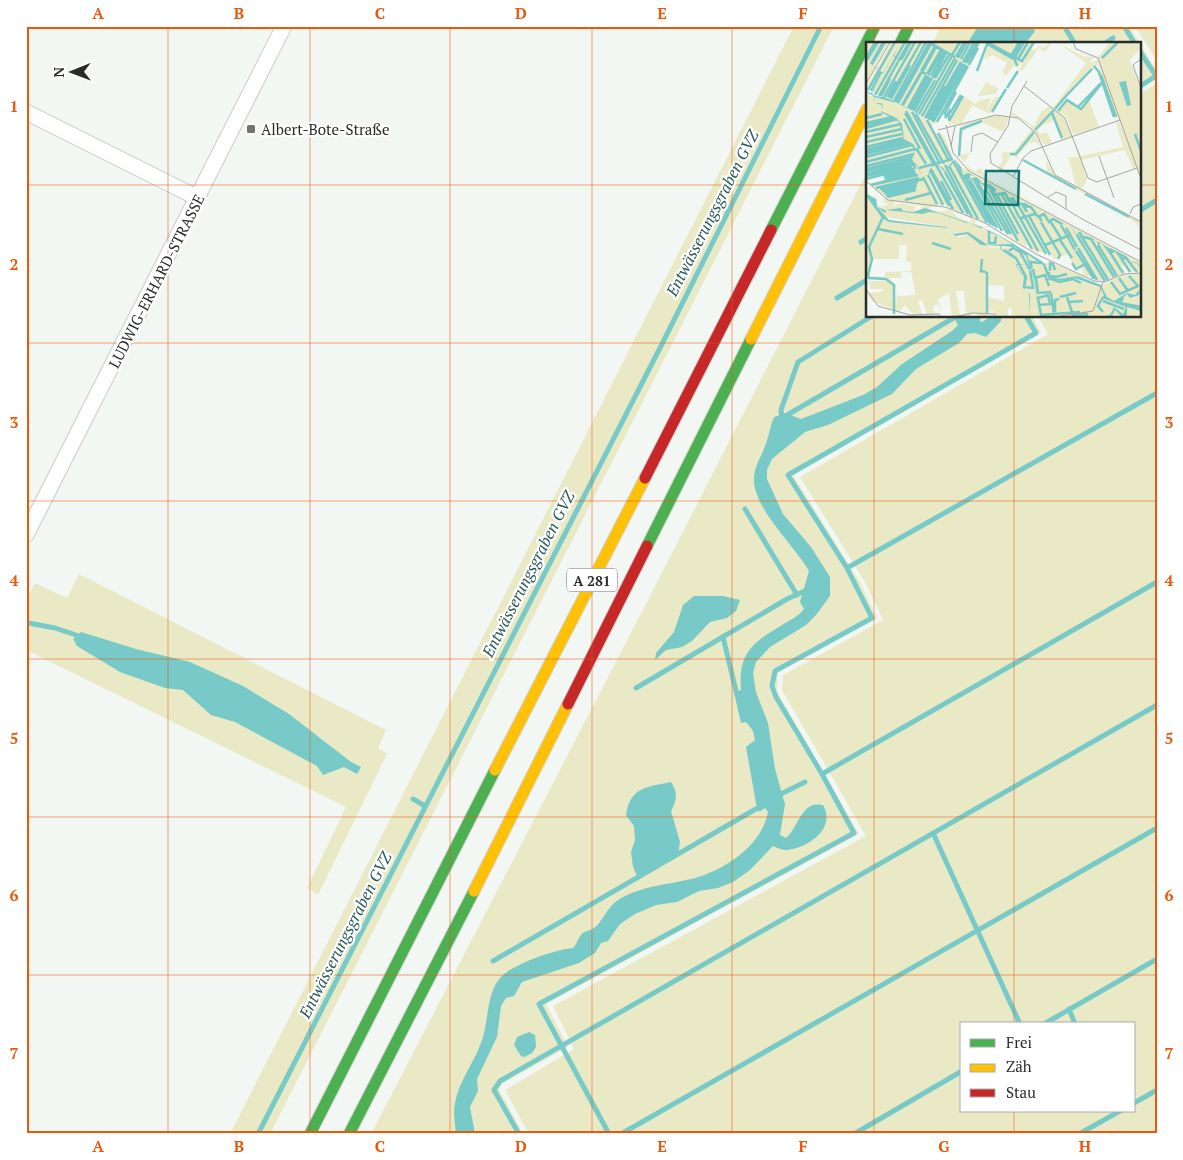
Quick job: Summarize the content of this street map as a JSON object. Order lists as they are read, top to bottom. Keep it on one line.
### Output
{"streets":{"highway":["A 281"],"street":["LUDWIG-ERHARD-STRASSE"]},"water":["Entwässerungsgraben GVZ"],"places":{"transit":["Albert-Bote-Straße"]},"legend":["Frei","Zäh","Stau"],"north":"left","grid":{"columns":["A","B","C","D","E","F","G","H"],"rows":["1","2","3","4","5","6","7"]}}
